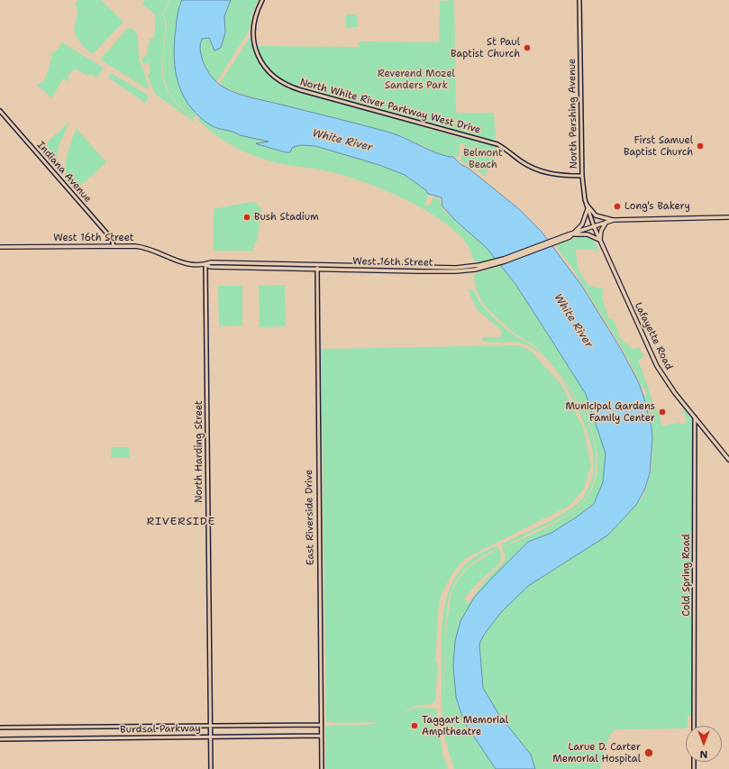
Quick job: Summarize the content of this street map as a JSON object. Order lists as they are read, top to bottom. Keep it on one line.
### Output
{"streets":{"main road":["West 16th Street","Lafayette Road"],"street":["North White River Parkway West Drive","North Pershing Avenue","Indiana Avenue","North Harding Street","East Riverside Drive","Cold Spring Road","Burdsal Parkway"]},"crossings":[["North White River Parkway West Drive","North Pershing Avenue"],["North Pershing Avenue","West 16th Street"],["North Pershing Avenue","Lafayette Road"],["Indiana Avenue","West 16th Street"],["West 16th Street","Lafayette Road"],["West 16th Street","North Harding Street"],["West 16th Street","East Riverside Drive"],["Lafayette Road","Cold Spring Road"],["North Harding Street","Burdsal Parkway"],["East Riverside Drive","Burdsal Parkway"]],"districts":["RIVERSIDE"],"water":["White River"],"parks":["Reverend Mozel Sanders Park","Belmont Beach"],"places":["St Paul Baptist Church","First Samuel Baptist Church","Long's Bakery","Bush Stadium","Municipal Gardens Family Center","Taggart Memorial Ampitheatre","Larue D. Carter Memorial Hospital"],"north":"bottom"}
